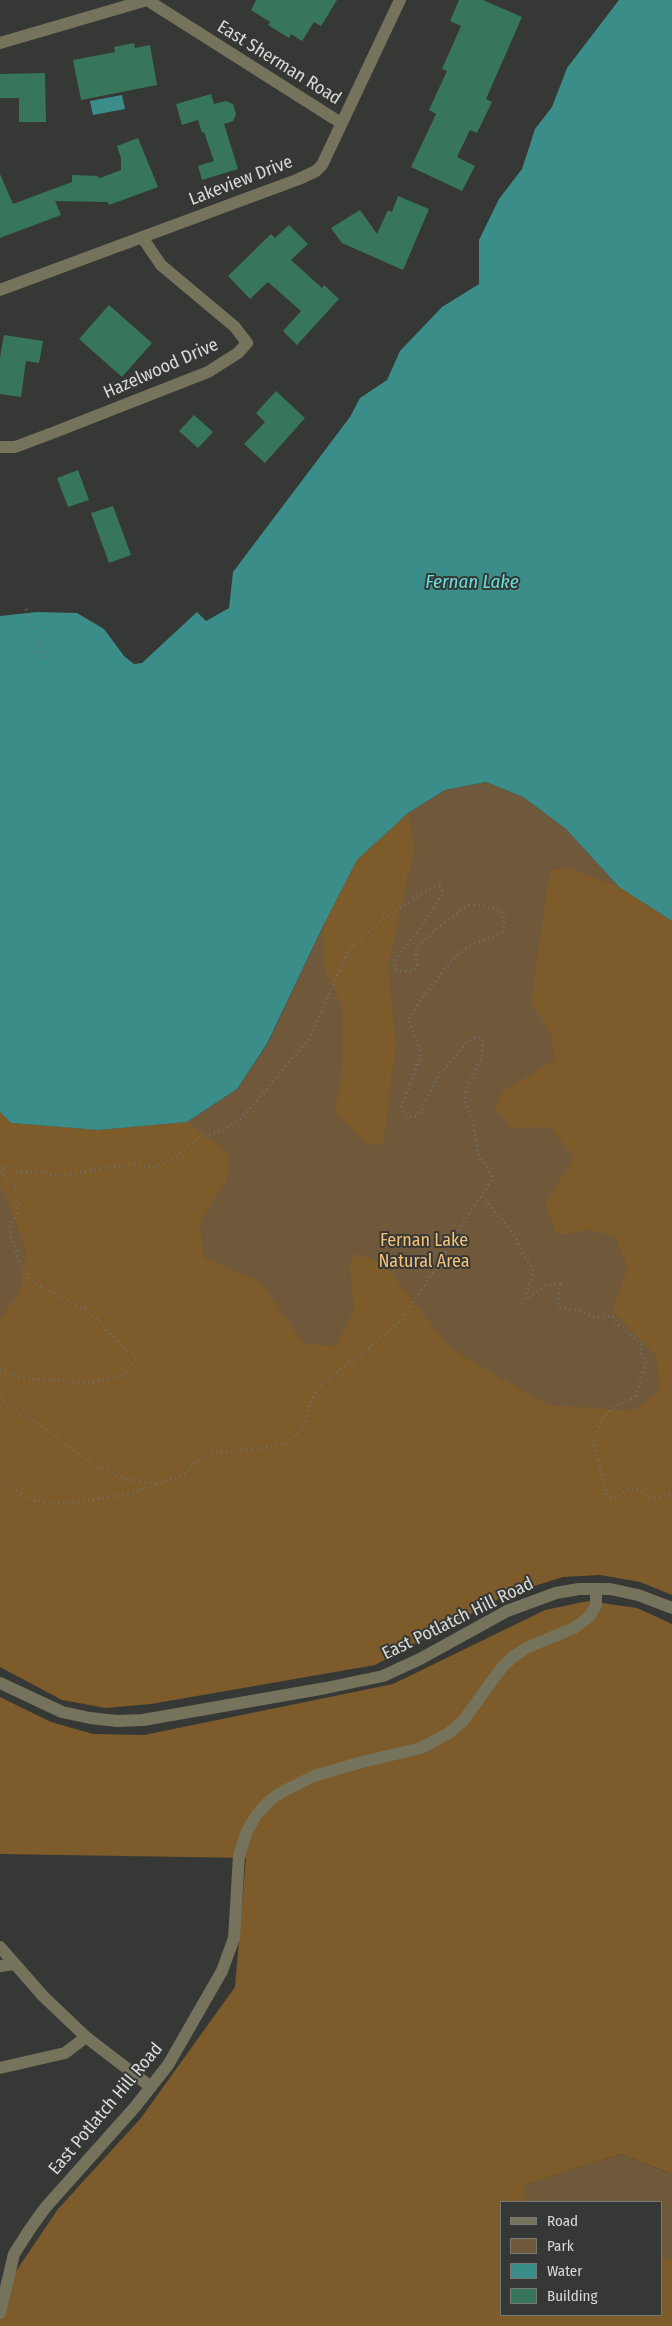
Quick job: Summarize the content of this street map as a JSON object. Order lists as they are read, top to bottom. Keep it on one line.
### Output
{"streets":{"street":["East Sherman Road","Lakeview Drive","Hazelwood Drive","East Potlatch Hill Road"]},"crossings":[["East Sherman Road","Lakeview Drive"],["Lakeview Drive","Hazelwood Drive"]],"water":["Fernan Lake"],"parks":["Fernan Lake Natural Area"],"legend":["Road","Park","Water","Building"]}
